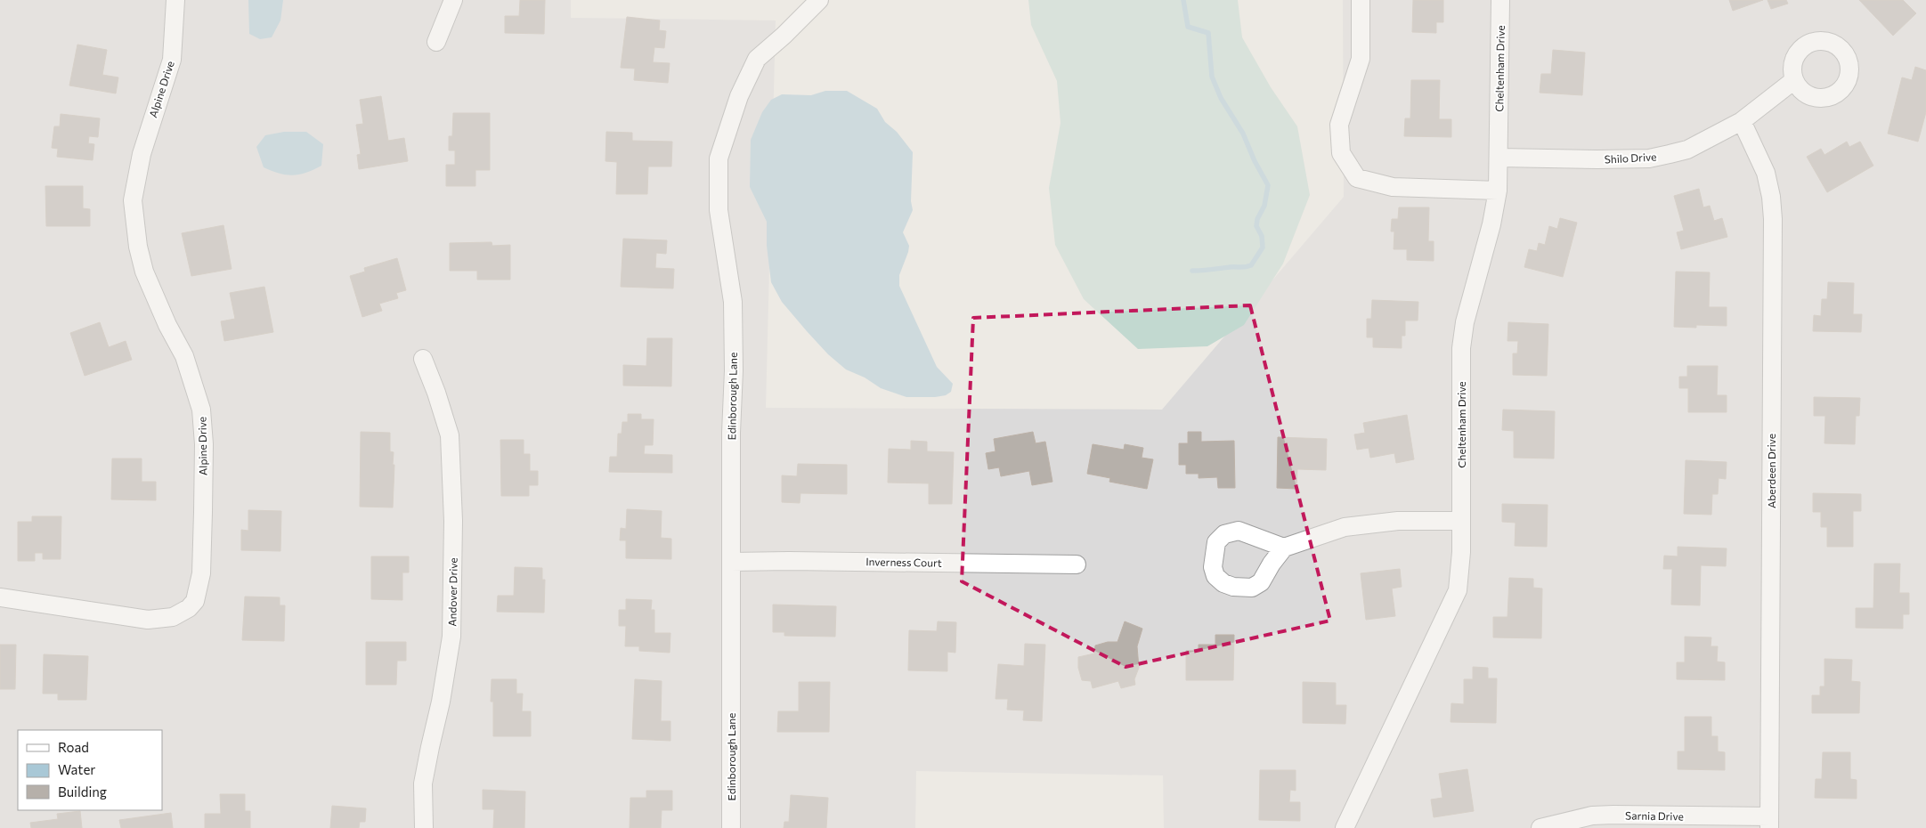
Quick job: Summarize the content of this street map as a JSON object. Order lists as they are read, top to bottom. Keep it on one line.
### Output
{"streets":{"street":["Cheltenham Drive","Alpine Drive","Shilo Drive","Edinborough Lane","Aberdeen Drive","Inverness Court","Andover Drive","Sarnia Drive"]},"crossings":[["Cheltenham Drive","Shilo Drive"],["Shilo Drive","Aberdeen Drive"],["Edinborough Lane","Inverness Court"],["Aberdeen Drive","Sarnia Drive"]],"legend":["Road","Water","Building"]}
